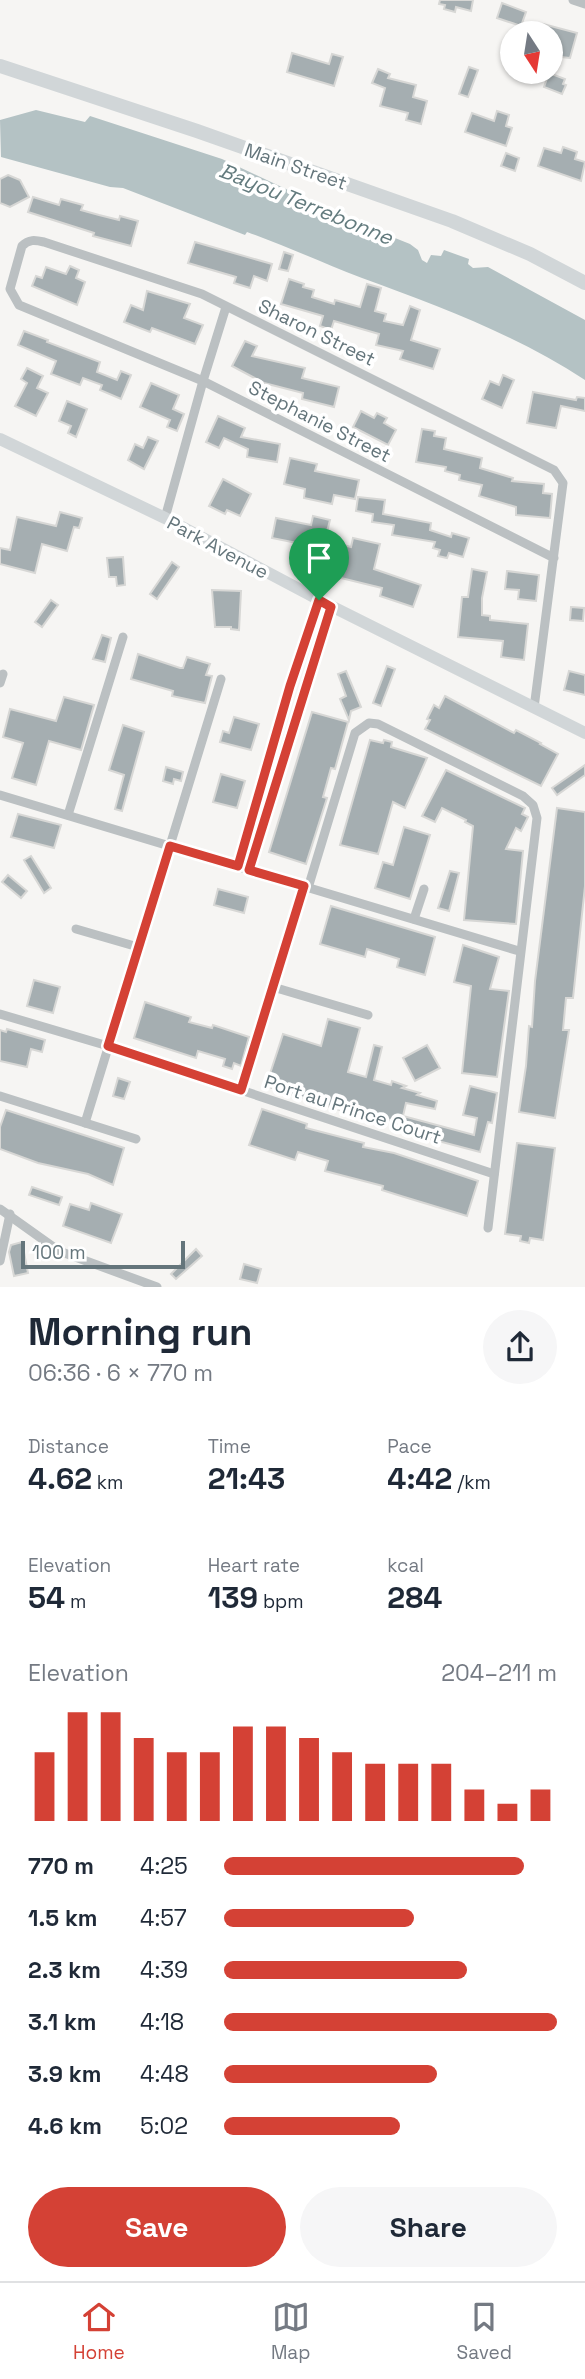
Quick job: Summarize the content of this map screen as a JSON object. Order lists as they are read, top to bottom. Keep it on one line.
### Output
{"streets":{"main road":["Main Street","Park Avenue"],"street":["Sharon Street","Stephanie Street","Port au Prince Court"]},"crossings":[["Sharon Street","Stephanie Street"]],"water":["Bayou Terrebonne"],"scale_bar":"100 m","north":"bottom","page":{"scale":"100 m","heading":["Morning run","06:36 · 6 × 770 m"],"stats":[["Distance","4.62 km"],["Time","21:43"],["Pace","4:42 /km"],["Elevation","54 m"],["Heart rate","139 bpm"],["kcal","284"]],"chart":["Elevation","204–211 m"],"list":[{"name":"770 m","note":"4:25"},{"name":"1.5 km","note":"4:57"},{"name":"2.3 km","note":"4:39"},{"name":"3.1 km","note":"4:18"},{"name":"3.9 km","note":"4:48"},{"name":"4.6 km","note":"5:02"}],"buttons":["Save","Share"],"tabs":["Home","Map","Saved"]}}
